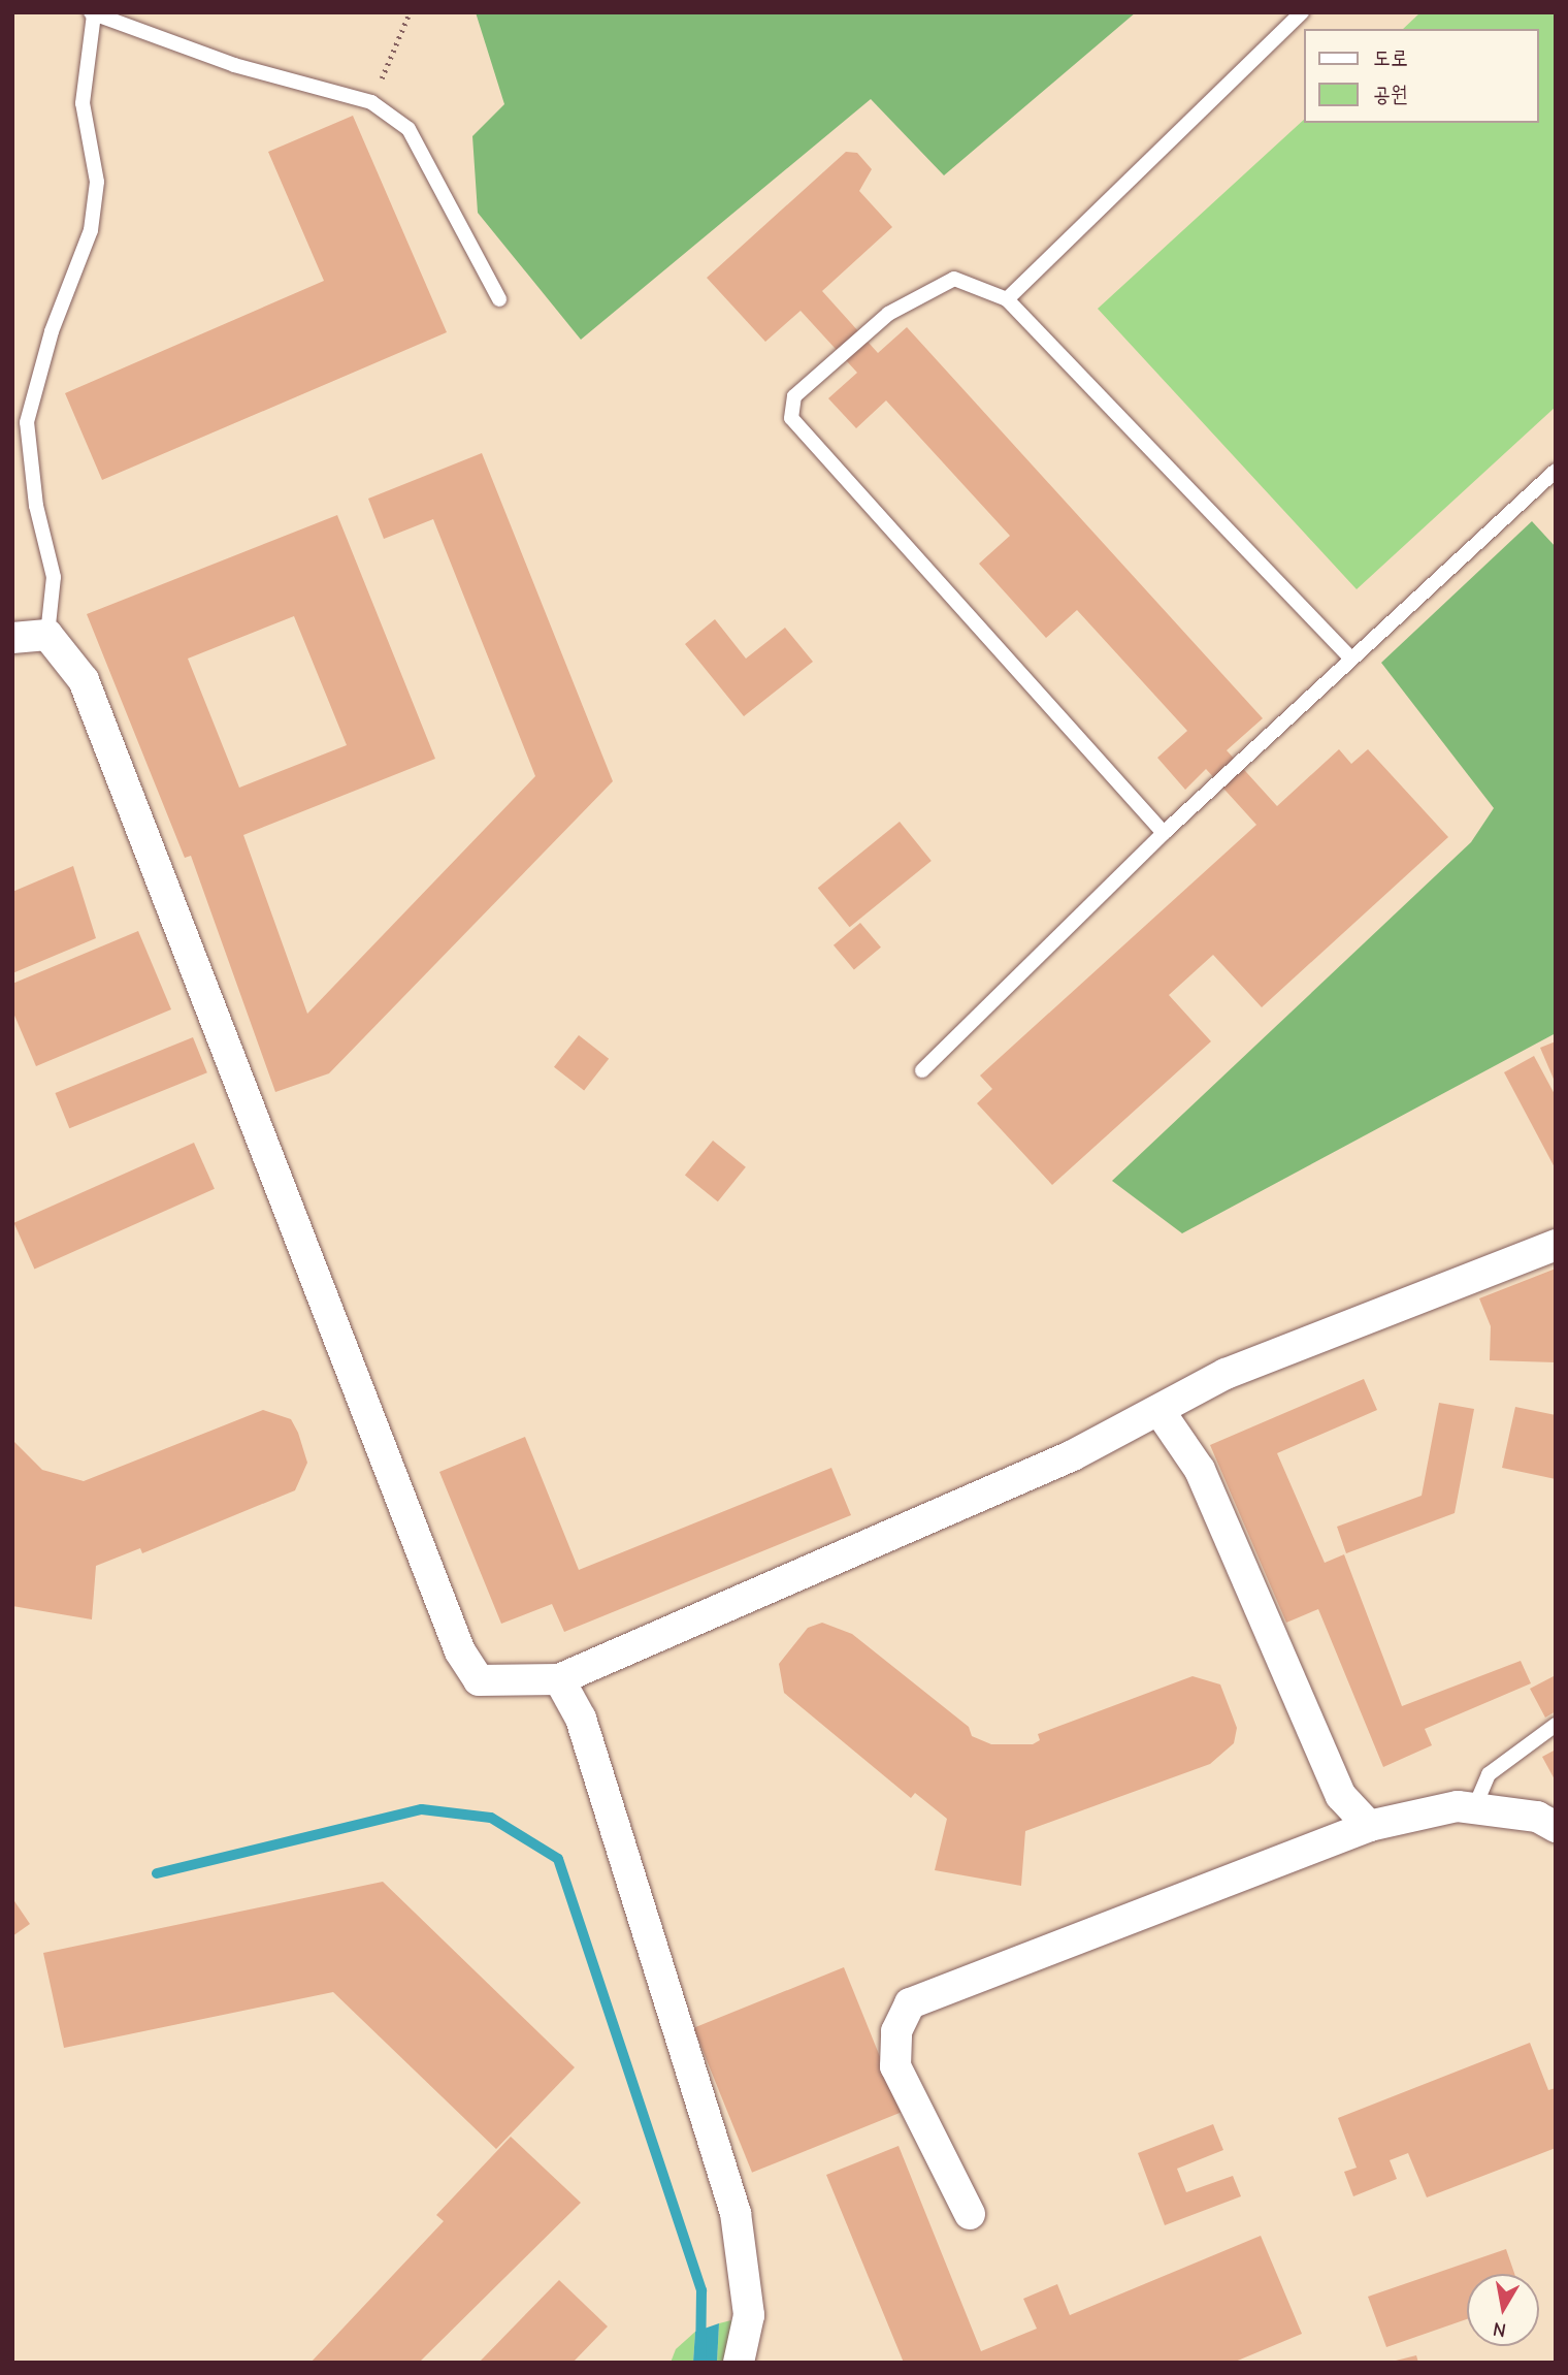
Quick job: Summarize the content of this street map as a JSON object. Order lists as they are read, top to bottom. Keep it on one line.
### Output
{"legend":["도로","공원"],"north":"bottom"}
